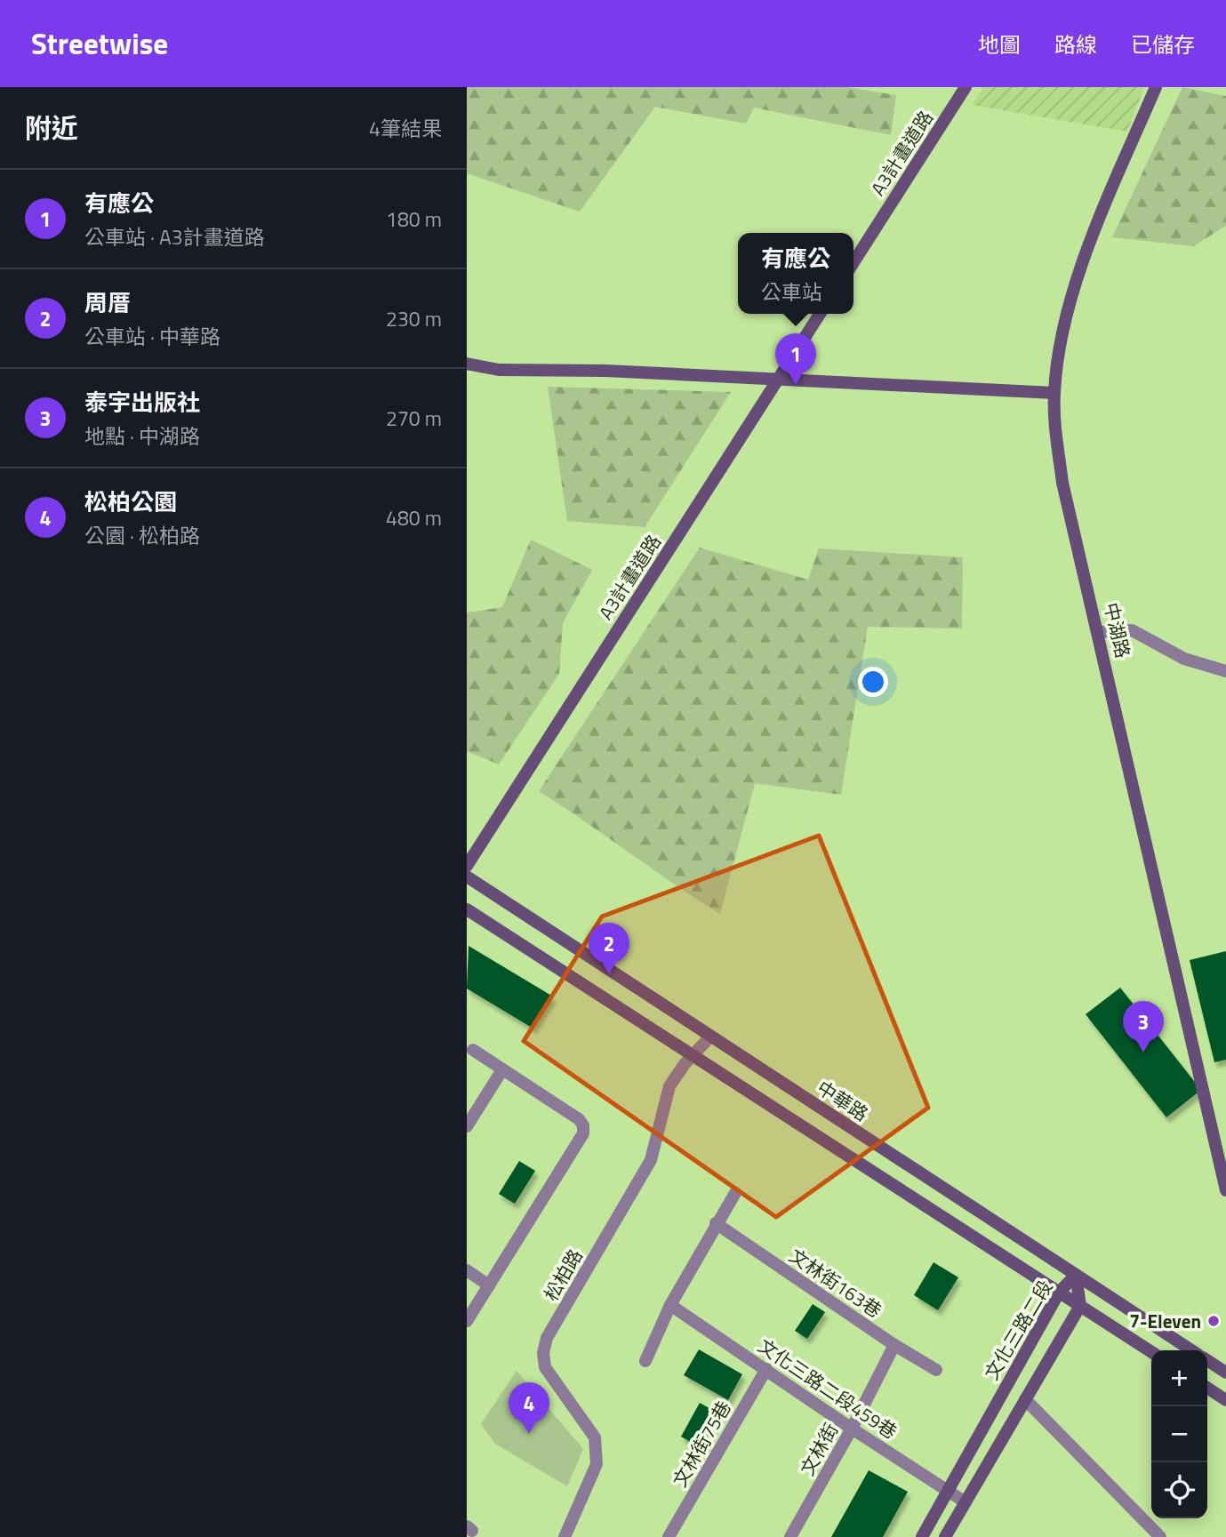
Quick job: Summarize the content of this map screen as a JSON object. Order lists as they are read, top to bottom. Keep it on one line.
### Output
{"streets":{"street":["A3計畫道路","中湖路","中華路","松柏路","文林街163巷","文化三路二段","文化三路二段459巷","文林街75巷","文林街"]},"crossings":[["中華路","松柏路"],["中華路","文化三路二段"],["文林街163巷","文林街"],["文化三路二段","文化三路二段459巷"],["文化三路二段459巷","文林街75巷"],["文化三路二段459巷","文林街"]],"places":["7-Eleven"],"page":{"header":"Streetwise","nav":["地圖","路線","已儲存"],"heading":["附近","4筆結果"],"list":[{"mark":"1","name":"有應公","note":"公車站 · A3計畫道路","value":"180 m"},{"mark":"2","name":"周厝","note":"公車站 · 中華路","value":"230 m"},{"mark":"3","name":"泰宇出版社","note":"地點 · 中湖路","value":"270 m"},{"mark":"4","name":"松柏公園","note":"公園 · 松柏路","value":"480 m"}],"popup":["有應公","公車站"],"pins":["1","2","3","4"],"map_buttons":["+","−"]}}
